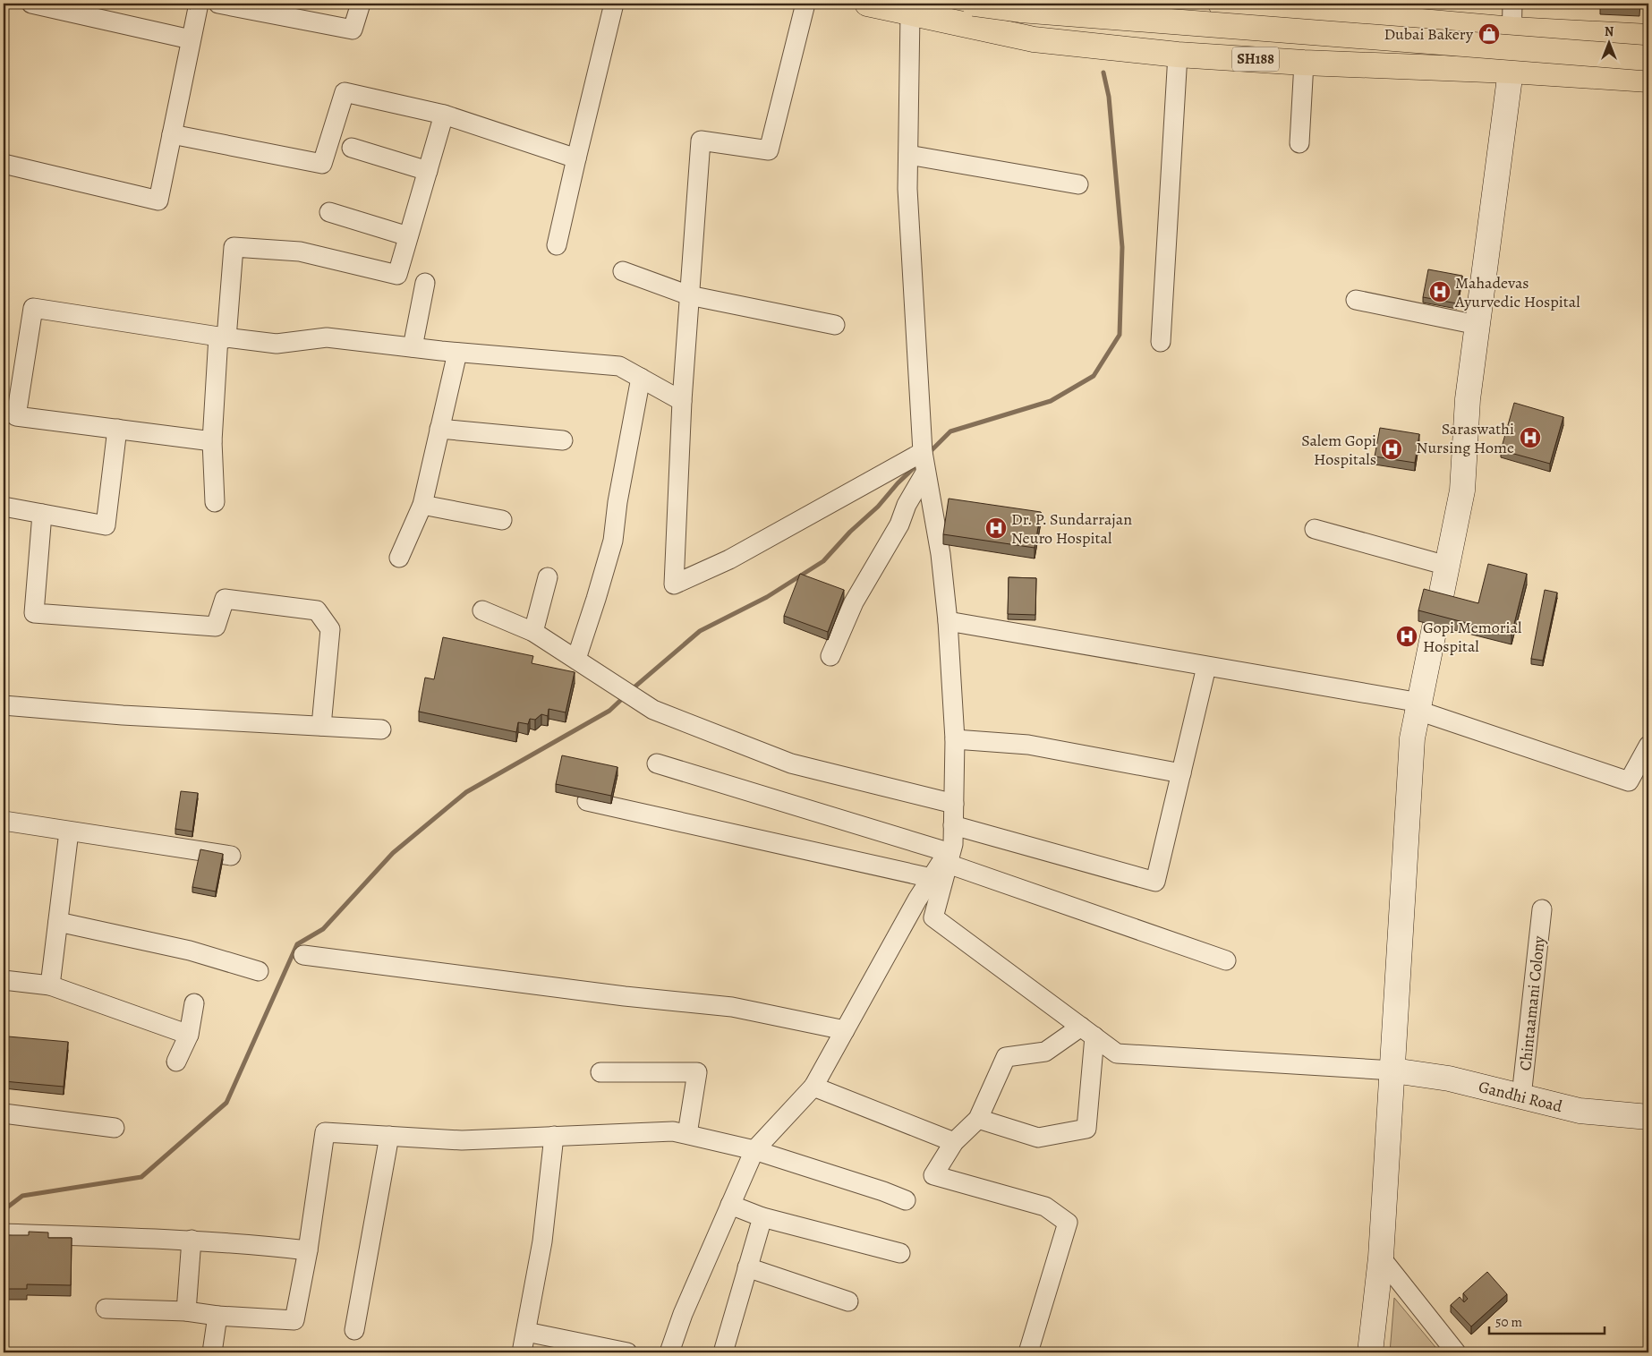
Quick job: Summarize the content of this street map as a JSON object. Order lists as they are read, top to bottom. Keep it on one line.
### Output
{"streets":{"main road":["SH188"],"street":["Chintaamani Colony","Gandhi Road"]},"crossings":[["Chintaamani Colony","Gandhi Road"]],"places":{"shop":["Dubai Bakery"],"hospital":["Mahadevas Ayurvedic Hospital","Saraswathi Nursing Home","Salem Gopi Hospitals","Dr. P. Sundarrajan Neuro Hospital","Gopi Memorial Hospital"]},"scale_bar":"50 m","north":"top"}
